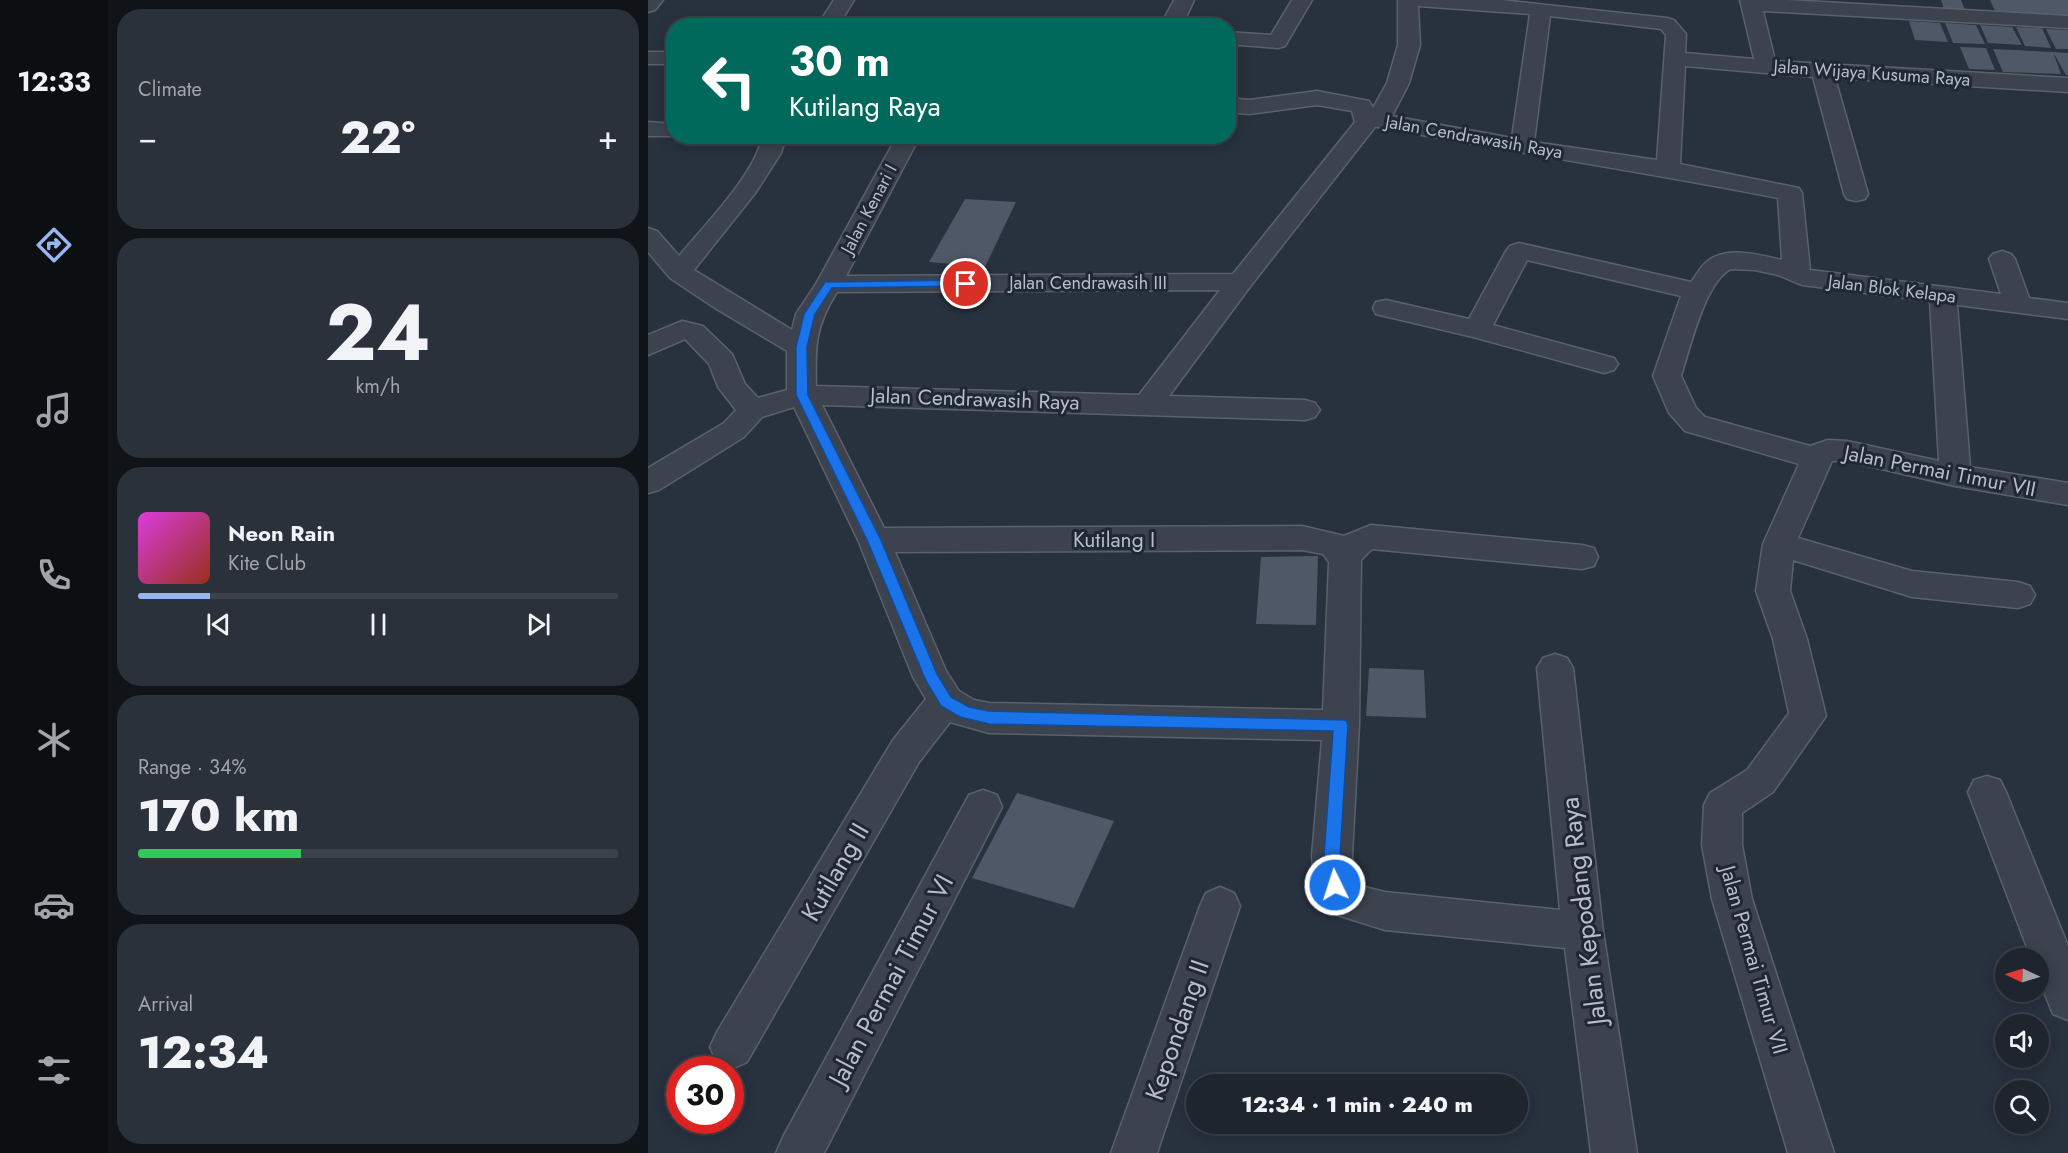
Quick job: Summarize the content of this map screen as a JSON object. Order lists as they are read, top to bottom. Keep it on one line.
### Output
{"streets":{"street":["Jalan Wijaya Kusuma Raya","Jalan Cendrawasih Raya","Jalan Kenari I","Jalan Cendrawasih III","Jalan Blok Kelapa","Jalan Permai Timur VII","Kutilang I","Kutilang II","Jalan Kepodang Raya","Jalan Permai Timur VI","Kepondang II"]},"crossings":[["Jalan Cendrawasih Raya","Jalan Kenari I"],["Jalan Cendrawasih Raya","Jalan Cendrawasih III"],["Jalan Cendrawasih Raya","Jalan Blok Kelapa"],["Jalan Kenari I","Jalan Cendrawasih III"]],"north":"left","page":{"tabs":"12:33","tile":["Climate",["24","km/h"],["Range · 34%","170 km"],["Arrival","12:34"]],"turn":["30 m","Kutilang Raya"],"heat":["−","22°","+"],"song":["Neon Rain","Kite Club"],"limit":"30","trip":"12:34 · 1 min · 240 m"}}
